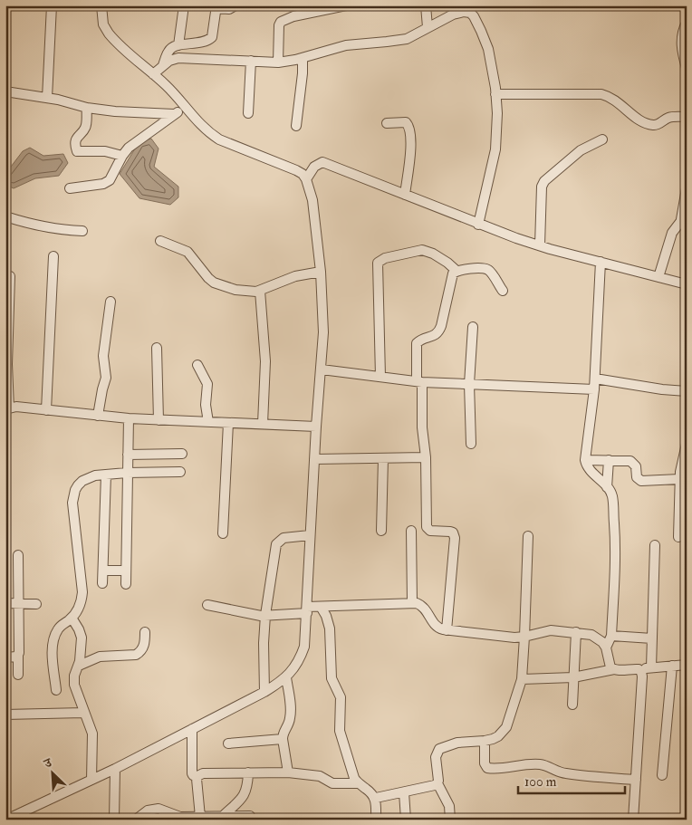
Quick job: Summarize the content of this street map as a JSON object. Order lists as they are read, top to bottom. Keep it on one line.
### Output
{"scale_bar":"100 m","north":"top left"}
